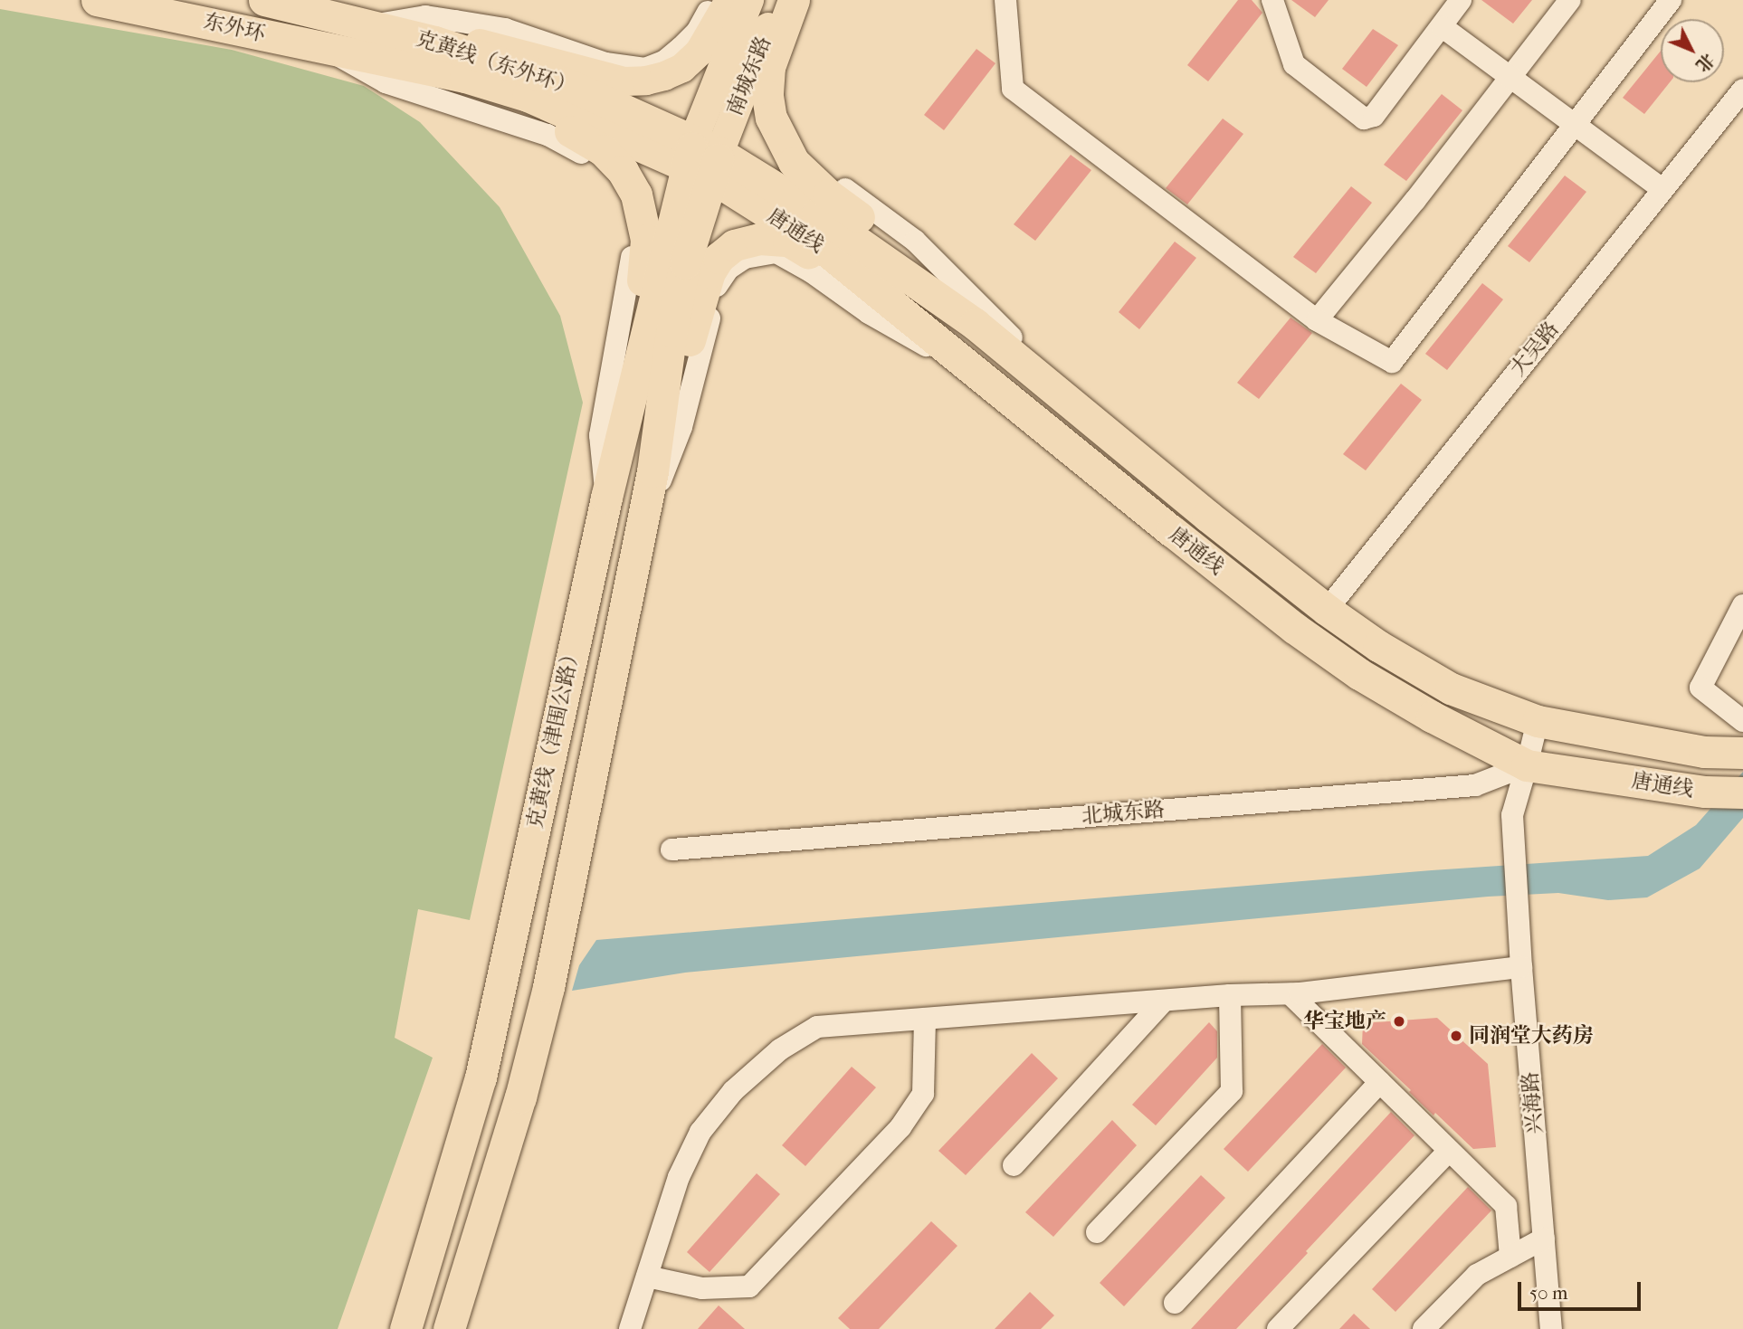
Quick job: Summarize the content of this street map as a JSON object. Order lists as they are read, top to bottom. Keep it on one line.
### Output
{"streets":{"highway":["东外环","克黄线（东外环）","唐通线","克黄线（津围公路）"],"main road":["南城东路"],"street":["大吴路","北城东路","兴海路"]},"crossings":[["克黄线（东外环）","南城东路"],["克黄线（东外环）","唐通线"],["克黄线（东外环）","克黄线（津围公路）"],["南城东路","唐通线"],["南城东路","克黄线（津围公路）"],["唐通线","大吴路"],["唐通线","克黄线（津围公路）"],["唐通线","北城东路"],["唐通线","兴海路"],["北城东路","兴海路"]],"places":["华宝地产","同润堂大药房"],"scale_bar":"50 m","north":"bottom right"}
